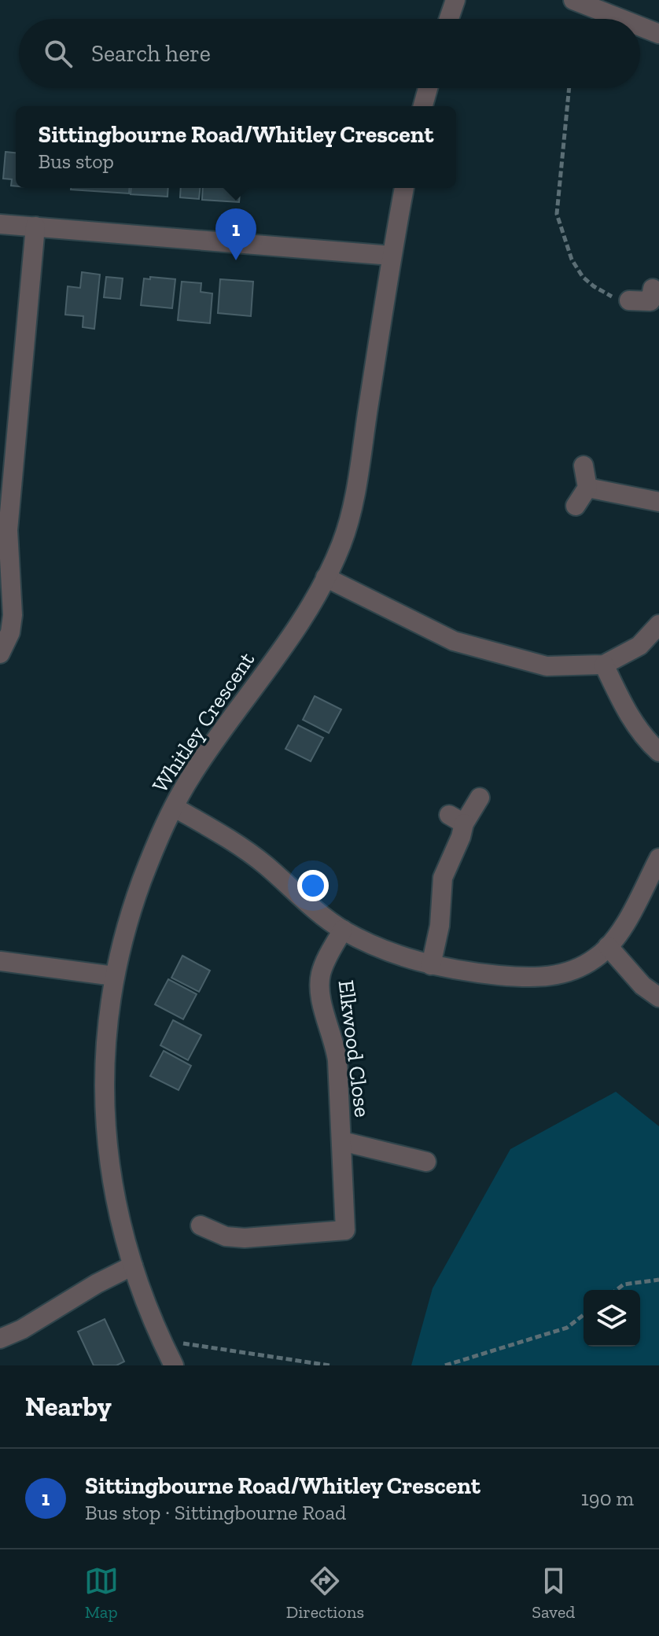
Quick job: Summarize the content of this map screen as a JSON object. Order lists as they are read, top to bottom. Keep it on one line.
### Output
{"streets":{"street":["Whitley Crescent","Elkwood Close"]},"page":{"search":"Search here","popup":["Sittingbourne Road/Whitley Crescent","Bus stop"],"pins":"1","heading":"Nearby","list":[{"mark":"1","name":"Sittingbourne Road/Whitley Crescent","note":"Bus stop · Sittingbourne Road","value":"190 m"}],"nav":["Map","Directions","Saved"]}}
